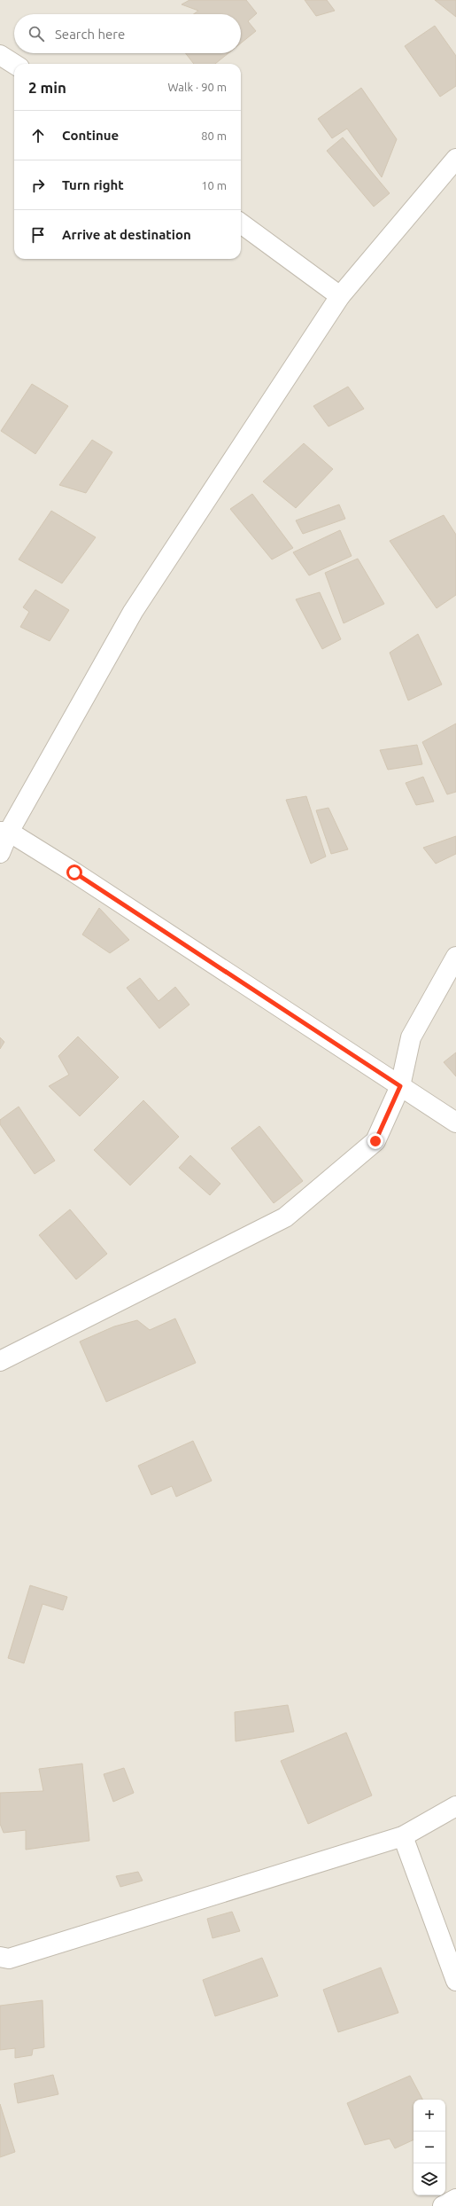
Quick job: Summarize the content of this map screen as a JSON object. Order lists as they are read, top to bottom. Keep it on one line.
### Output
{"page":{"search":"Search here","heading":["2 min","Walk · 90 m"],"list":[["Continue","80 m"],["Turn right","10 m"],"Arrive at destination"],"map_buttons":["+","−"]}}
